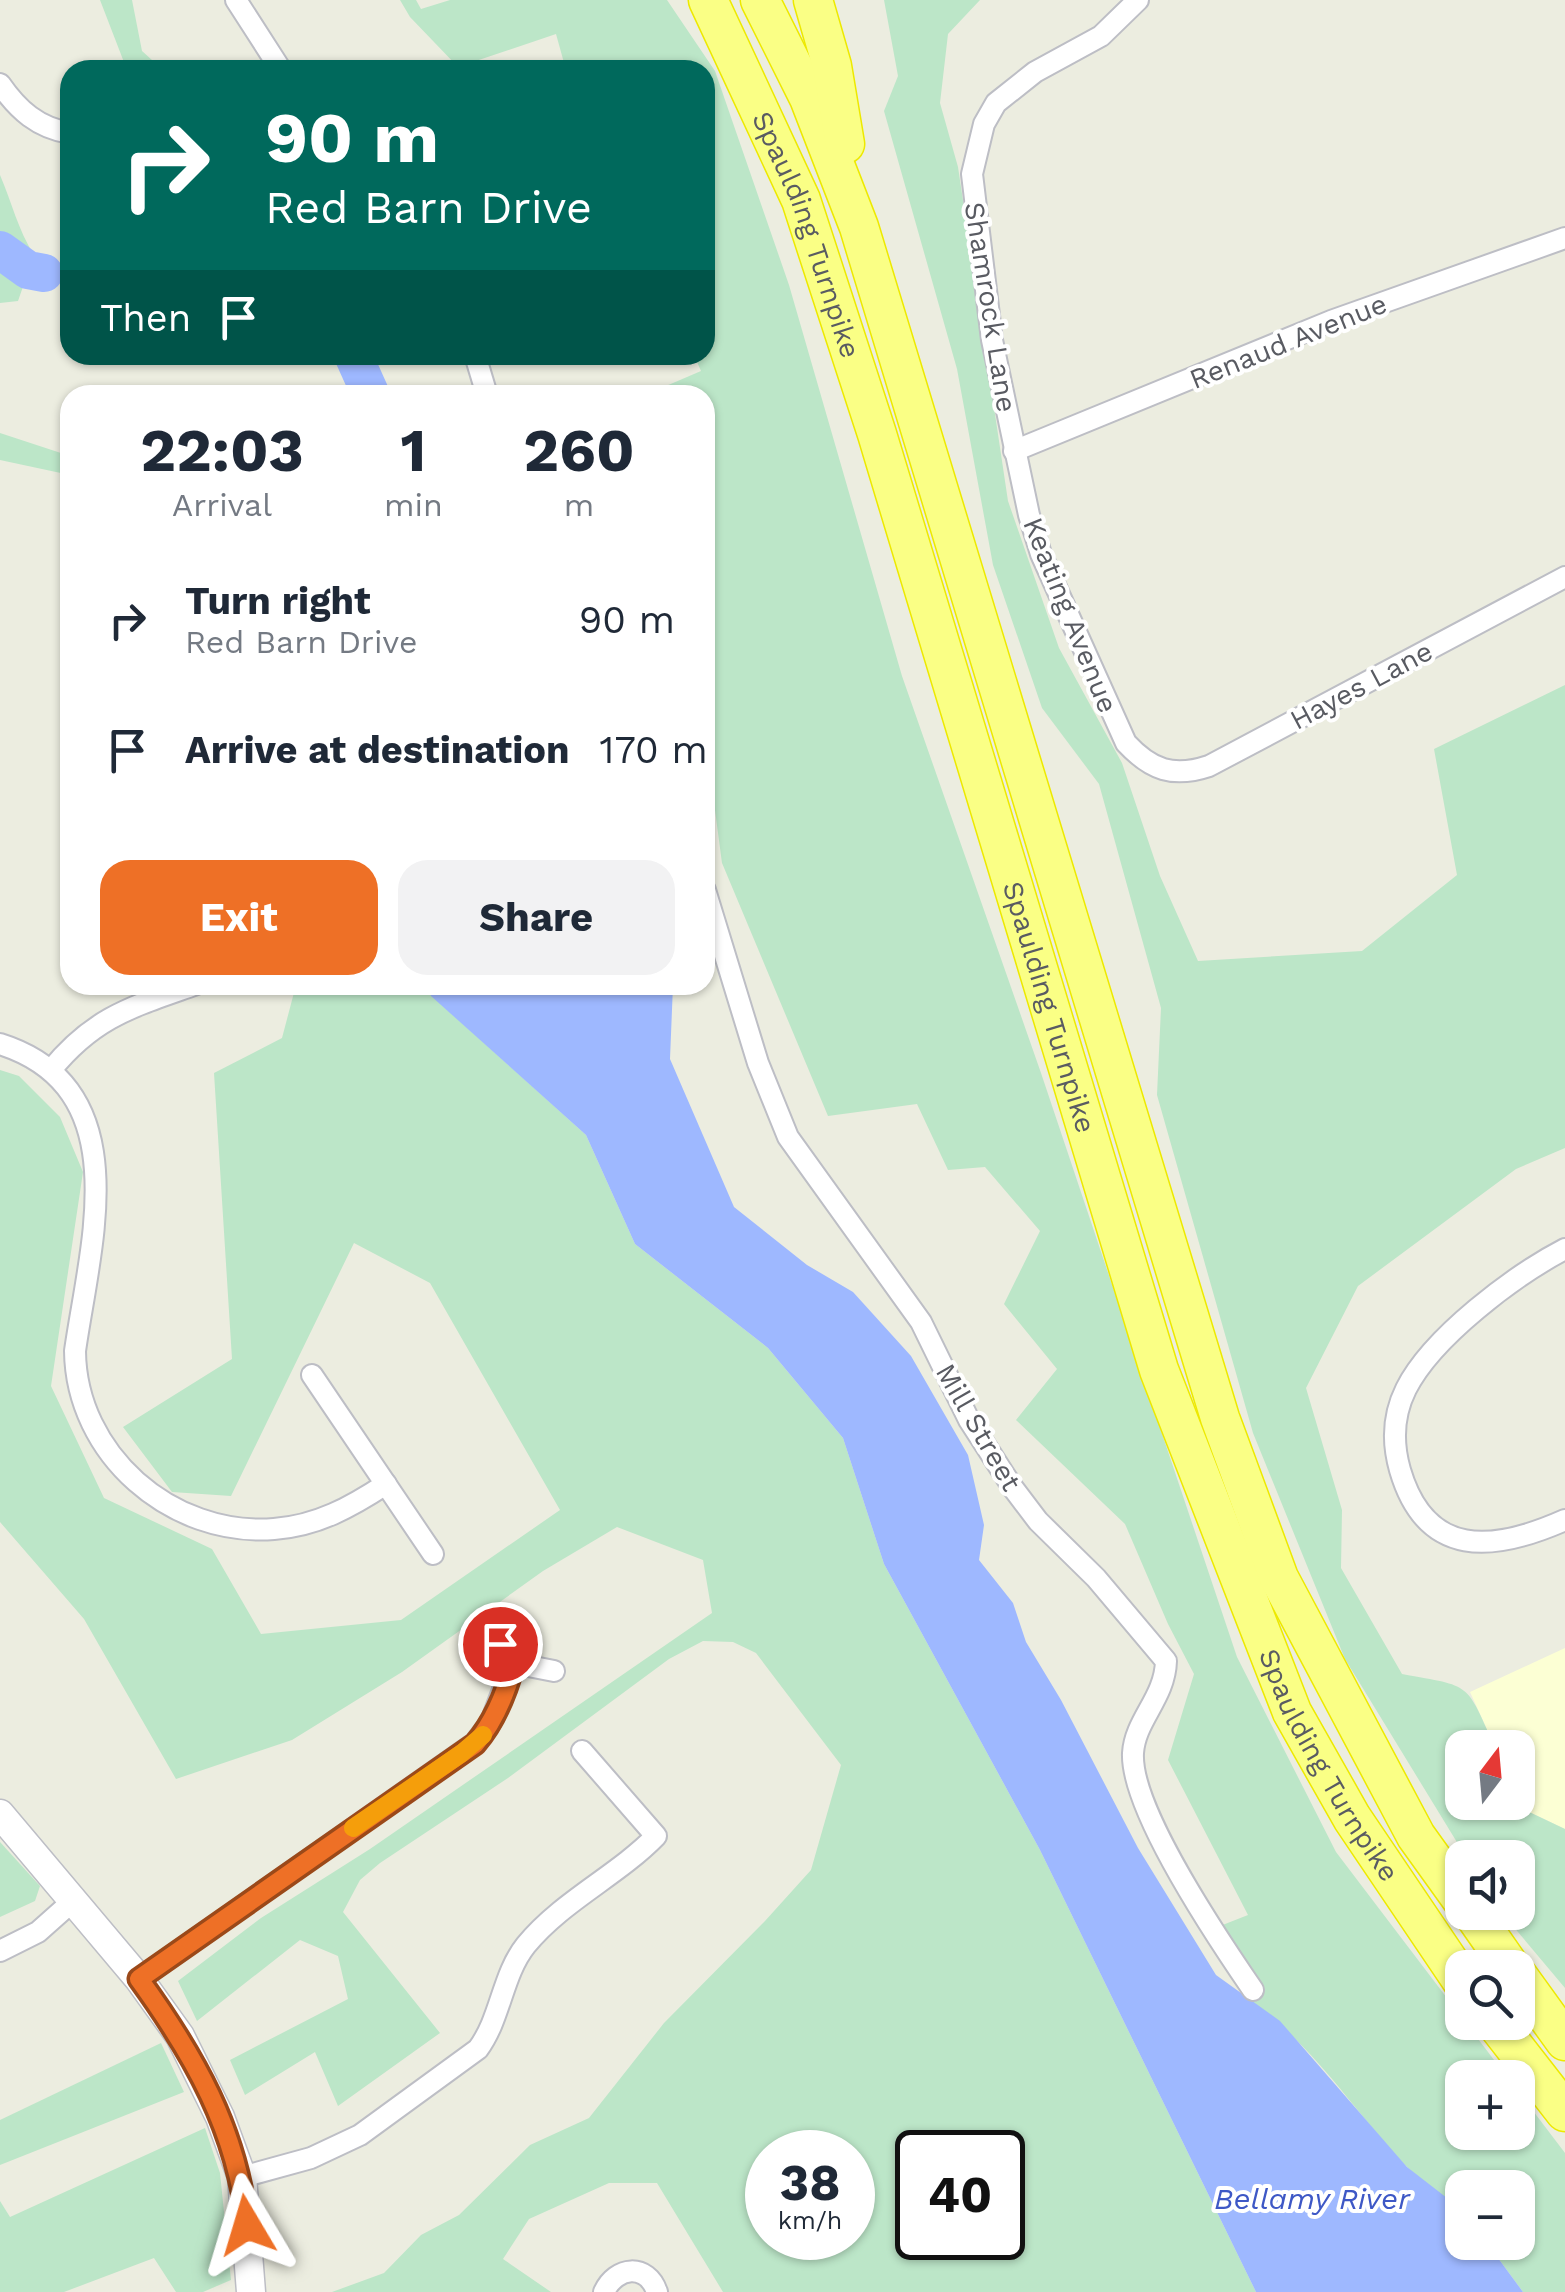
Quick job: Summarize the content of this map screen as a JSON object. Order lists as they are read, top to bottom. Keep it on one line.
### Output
{"streets":{"highway":["Spaulding Turnpike"],"street":["Shamrock Lane","Renaud Avenue","Keating Avenue","Hayes Lane","Mill Street"]},"crossings":[["Shamrock Lane","Renaud Avenue"],["Shamrock Lane","Keating Avenue"],["Renaud Avenue","Keating Avenue"],["Keating Avenue","Hayes Lane"]],"water":["Bellamy River"],"north":"top","page":{"turn":["90 m","Red Barn Drive"],"then":"Then","eta":["22:03","Arrival","1","min","260","m"],"list":[{"name":"Turn right","note":"Red Barn Drive","value":"90 m"},{"name":"Arrive at destination","value":"170 m"}],"buttons":["Exit","Share"],"map_buttons":["+","−"],"speed":"38 km/h","limit":"40"}}
